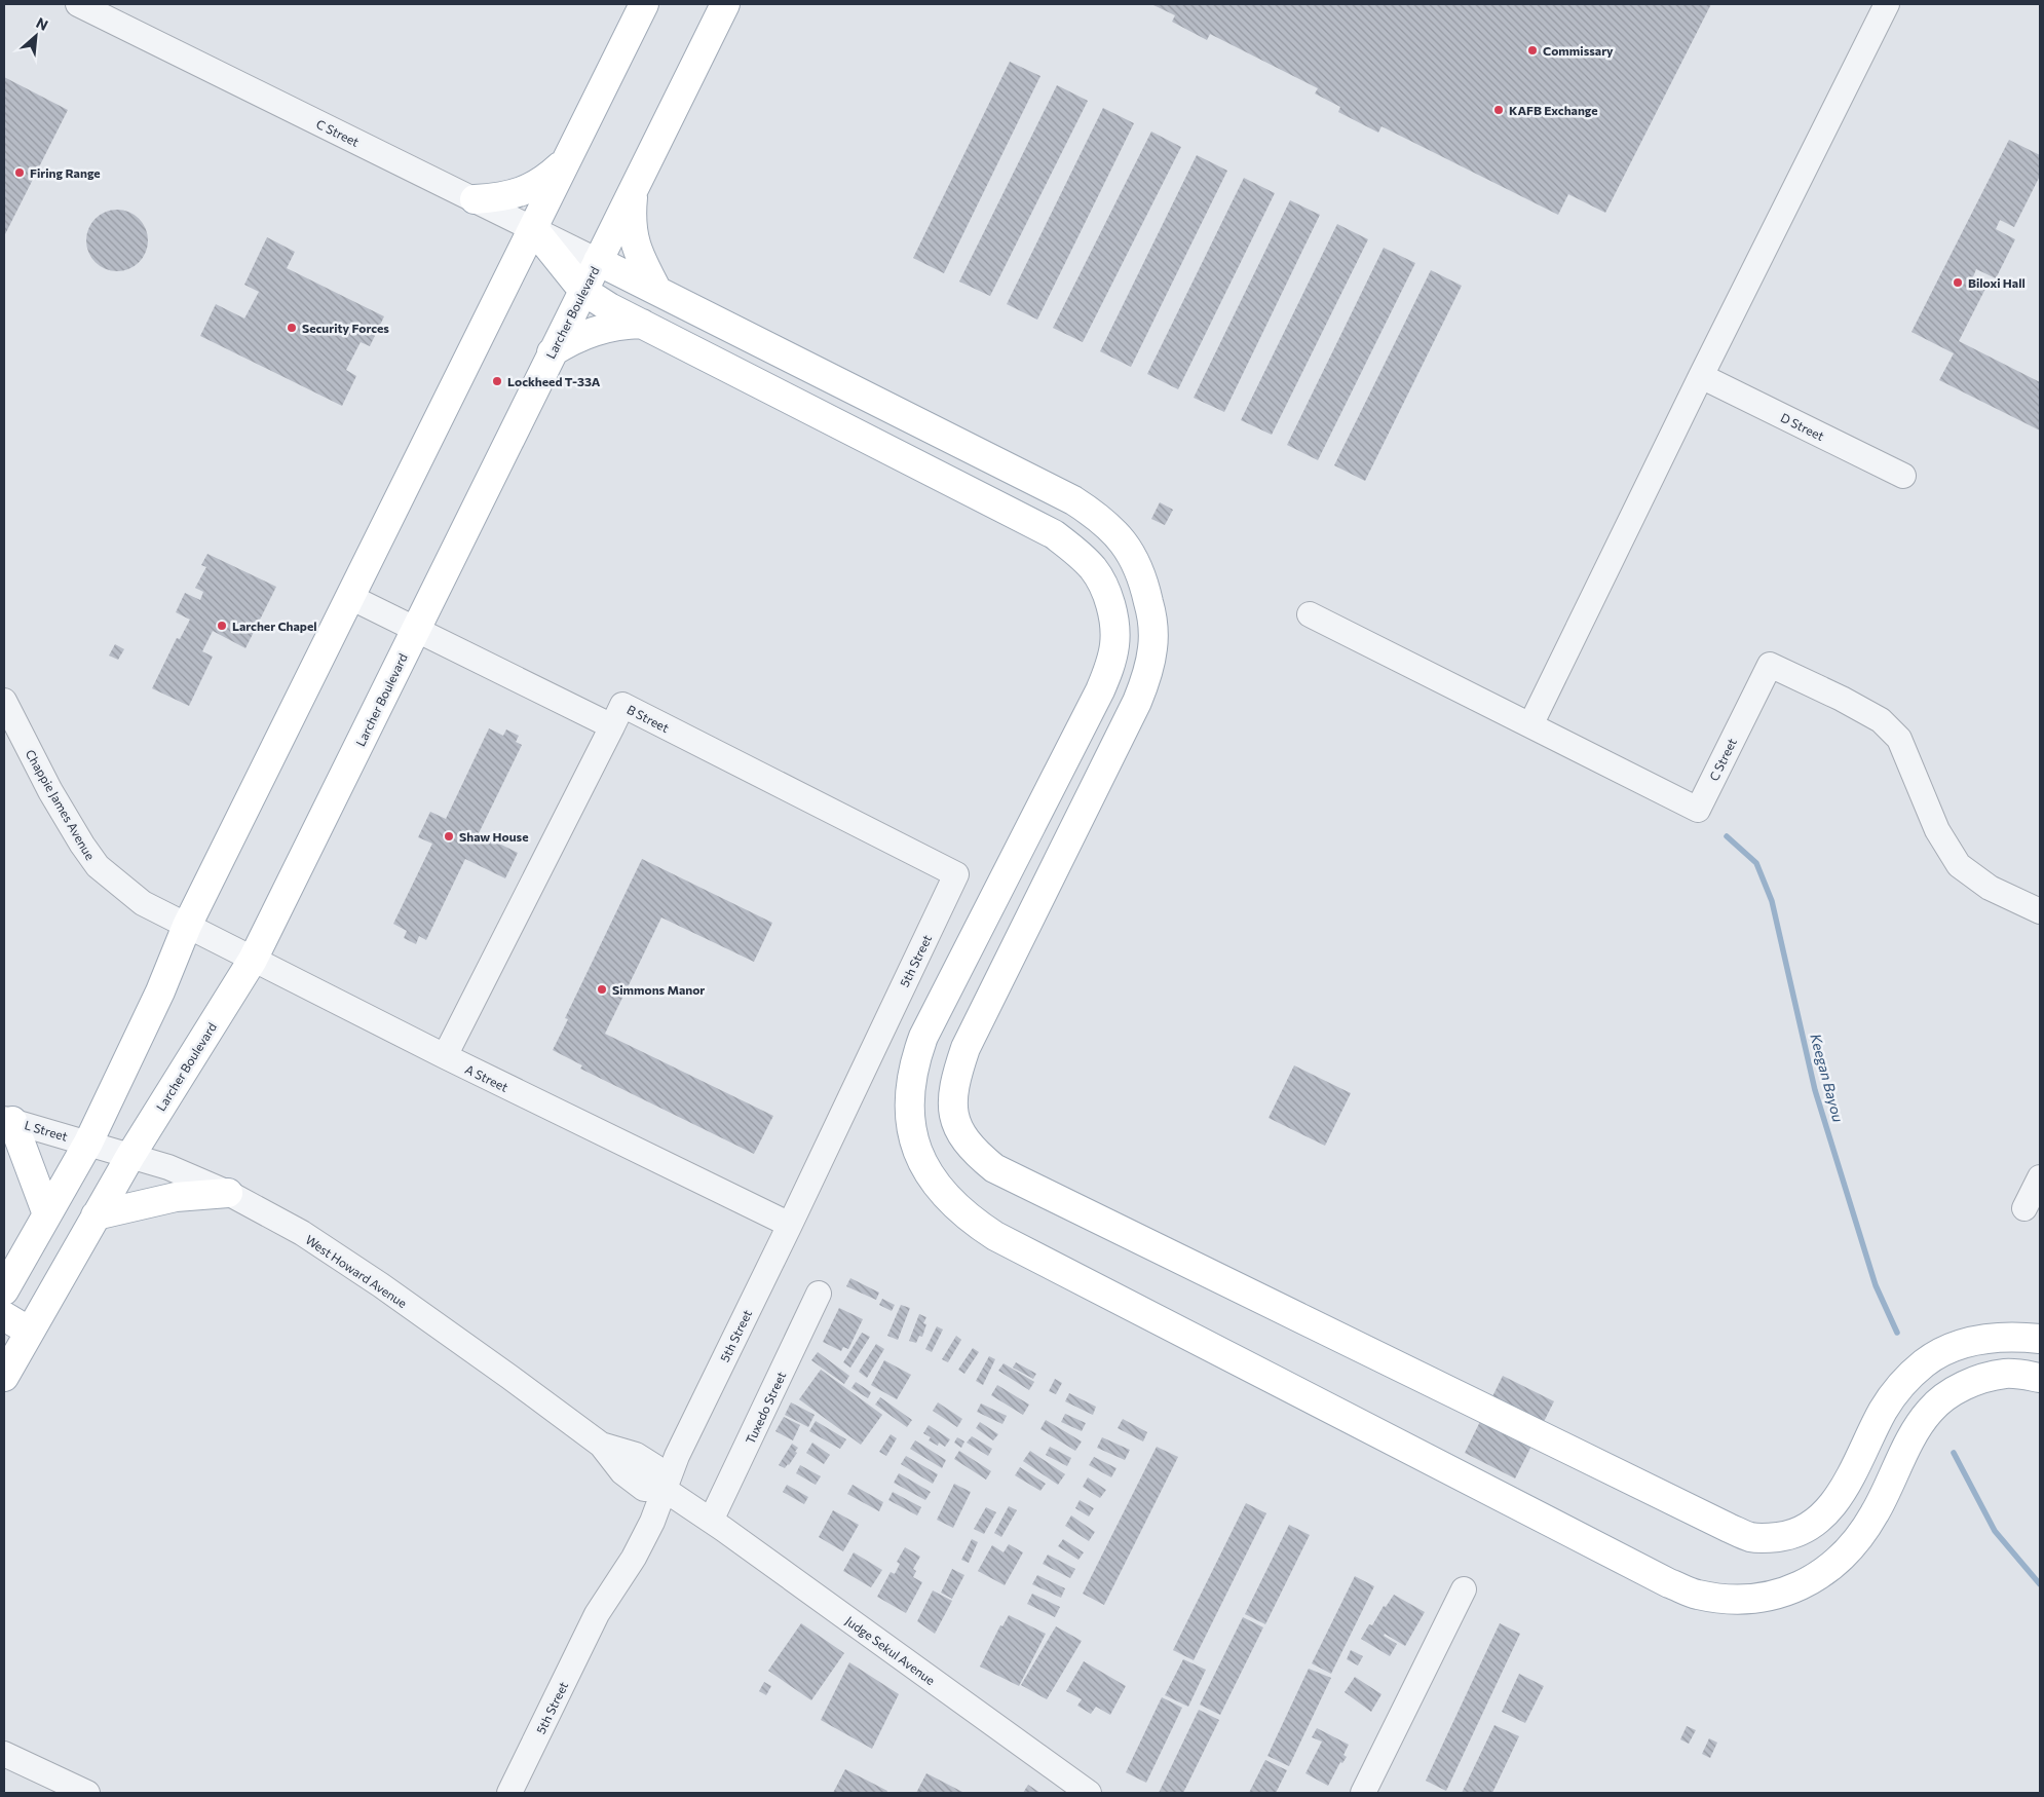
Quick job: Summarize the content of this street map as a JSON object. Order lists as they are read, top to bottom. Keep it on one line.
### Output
{"streets":{"main road":["Larcher Boulevard"],"street":["C Street","D Street","B Street","Chappie James Avenue","5th Street","A Street","L Street","West Howard Avenue","Tuxedo Street","Judge Sekul Avenue"]},"crossings":[["C Street","Larcher Boulevard"],["Larcher Boulevard","B Street"],["Larcher Boulevard","A Street"],["Larcher Boulevard","West Howard Avenue"],["B Street","5th Street"],["Chappie James Avenue","A Street"],["5th Street","A Street"],["5th Street","West Howard Avenue"],["L Street","West Howard Avenue"],["West Howard Avenue","Tuxedo Street"],["West Howard Avenue","Judge Sekul Avenue"],["Tuxedo Street","Judge Sekul Avenue"]],"water":["Keegan Bayou"],"places":["Commissary","KAFB Exchange","Firing Range","Biloxi Hall","Security Forces","Lockheed T-33A","Larcher Chapel","Shaw House","Simmons Manor"],"north":"top right"}
